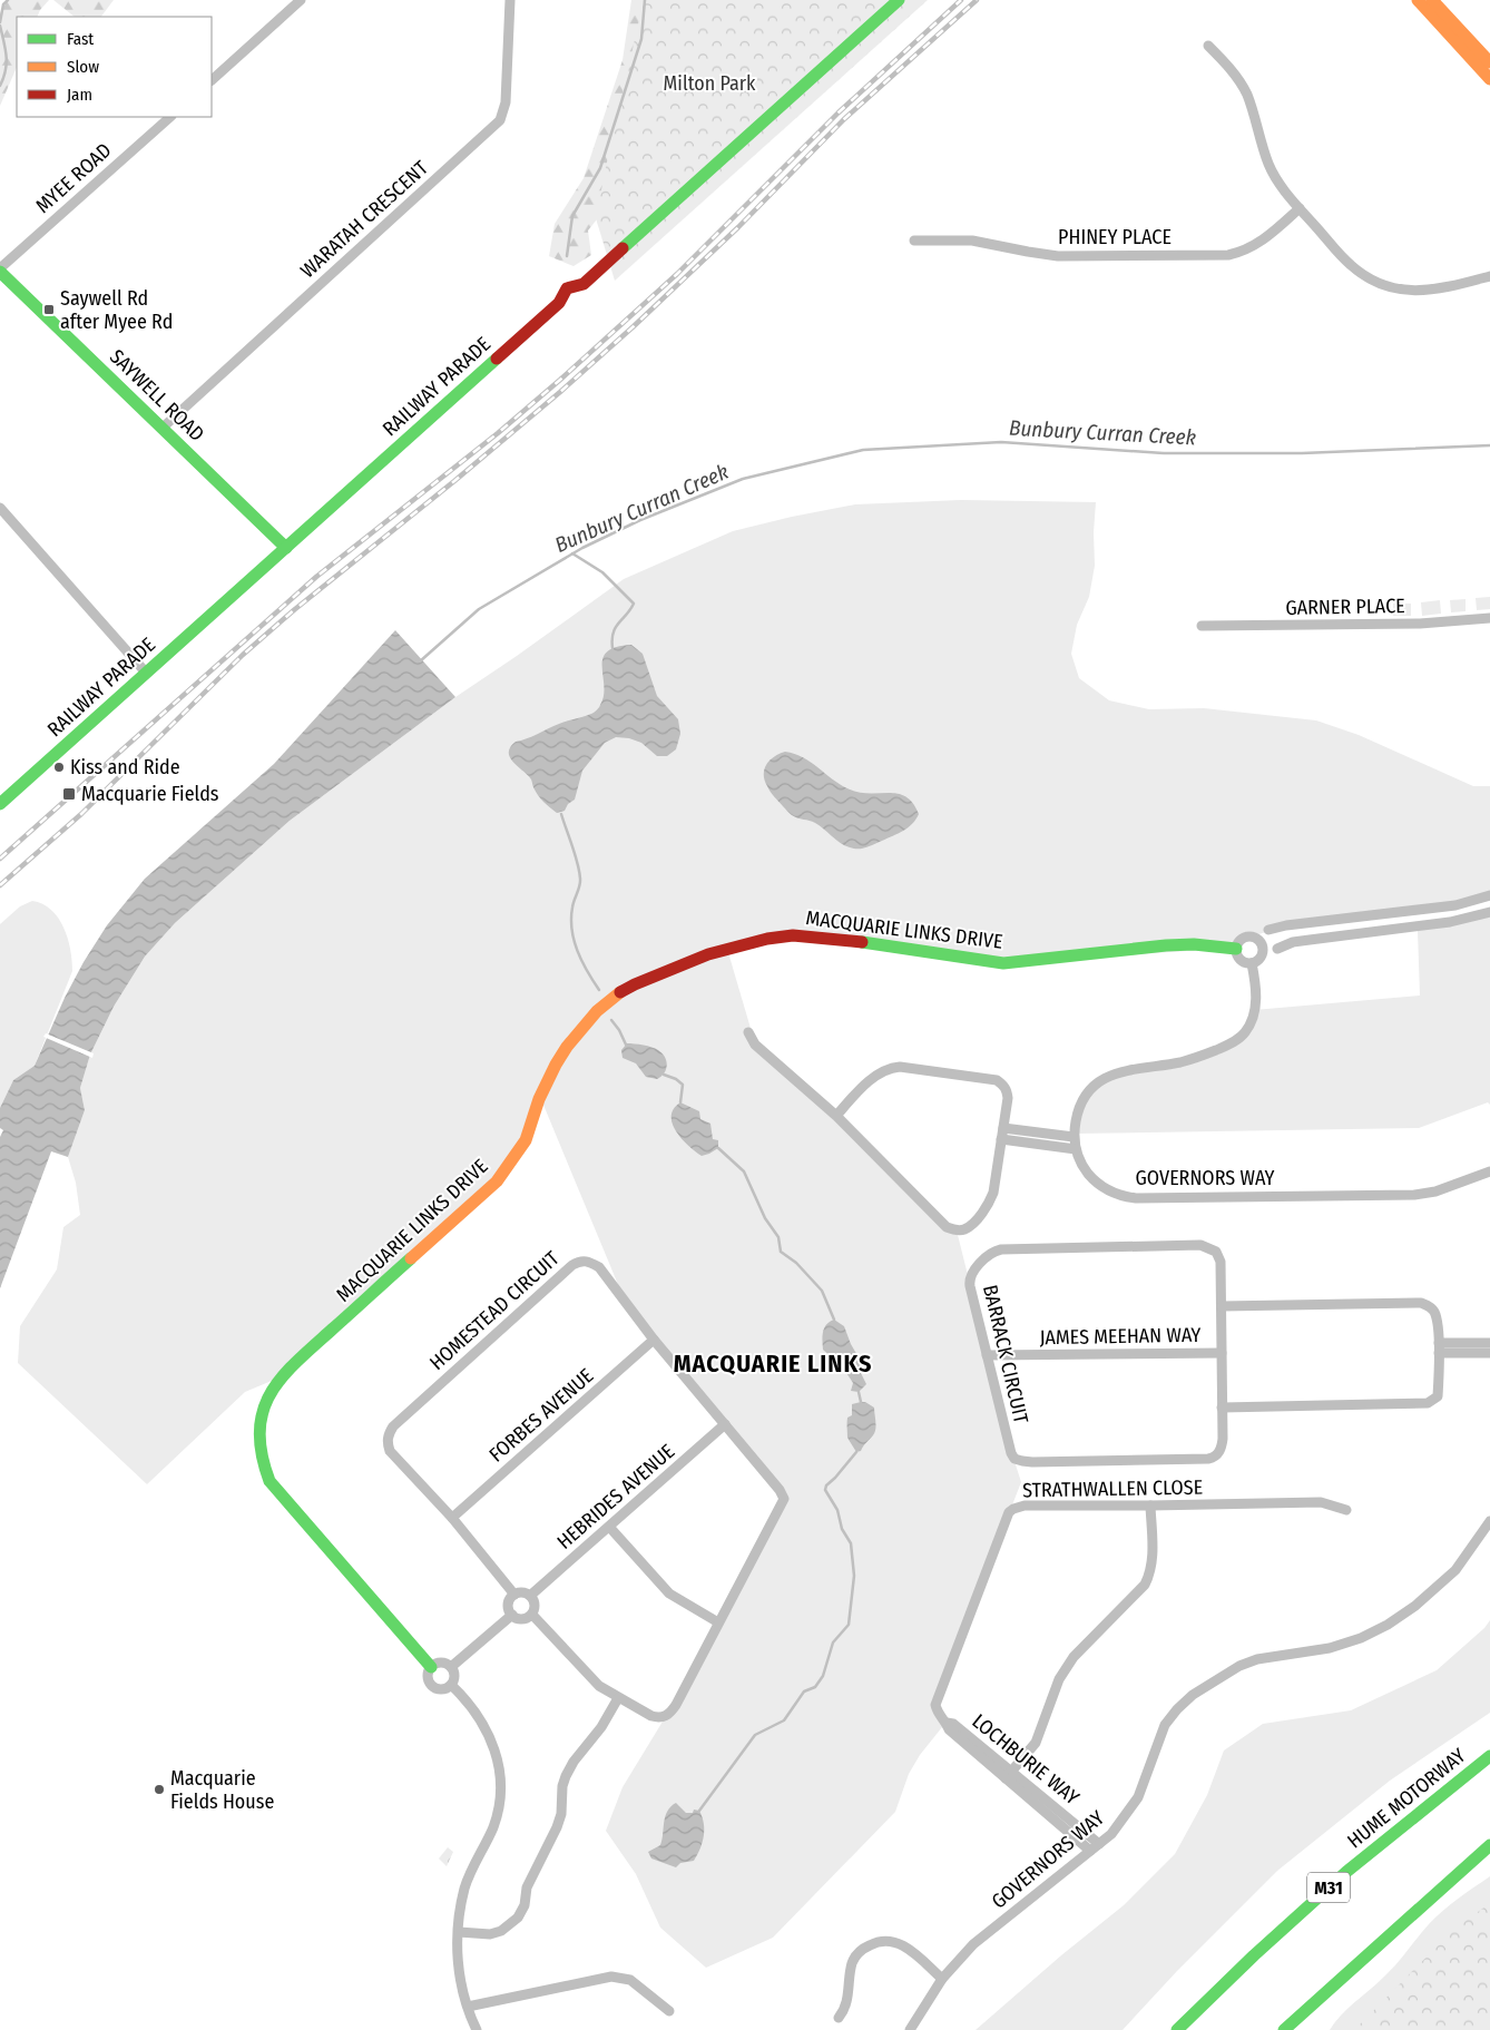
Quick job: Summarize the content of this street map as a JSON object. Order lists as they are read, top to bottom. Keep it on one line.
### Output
{"streets":{"main road":["RAILWAY PARADE","SAYWELL ROAD","MACQUARIE LINKS DRIVE","HUME MOTORWAY","M31"],"street":["MYEE ROAD","WARATAH CRESCENT","PHINEY PLACE","GARNER PLACE","GOVERNORS WAY","HOMESTEAD CIRCUIT","JAMES MEEHAN WAY","BARRACK CIRCUIT","FORBES AVENUE","STRATHWALLEN CLOSE","HEBRIDES AVENUE","LOCHBURIE WAY"]},"crossings":[["MYEE ROAD","SAYWELL ROAD"],["WARATAH CRESCENT","SAYWELL ROAD"],["RAILWAY PARADE","SAYWELL ROAD"],["MACQUARIE LINKS DRIVE","GOVERNORS WAY"],["GOVERNORS WAY","LOCHBURIE WAY"],["HOMESTEAD CIRCUIT","FORBES AVENUE"],["HOMESTEAD CIRCUIT","HEBRIDES AVENUE"],["JAMES MEEHAN WAY","BARRACK CIRCUIT"],["STRATHWALLEN CLOSE","LOCHBURIE WAY"]],"districts":["MACQUARIE LINKS"],"water":["Bunbury Curran Creek"],"parks":["Milton Park"],"places":{"transit":["Saywell Rd after Myee Rd","Macquarie Fields"],"other":["Kiss and Ride","Macquarie Fields House"]},"legend":["Fast","Slow","Jam"]}
